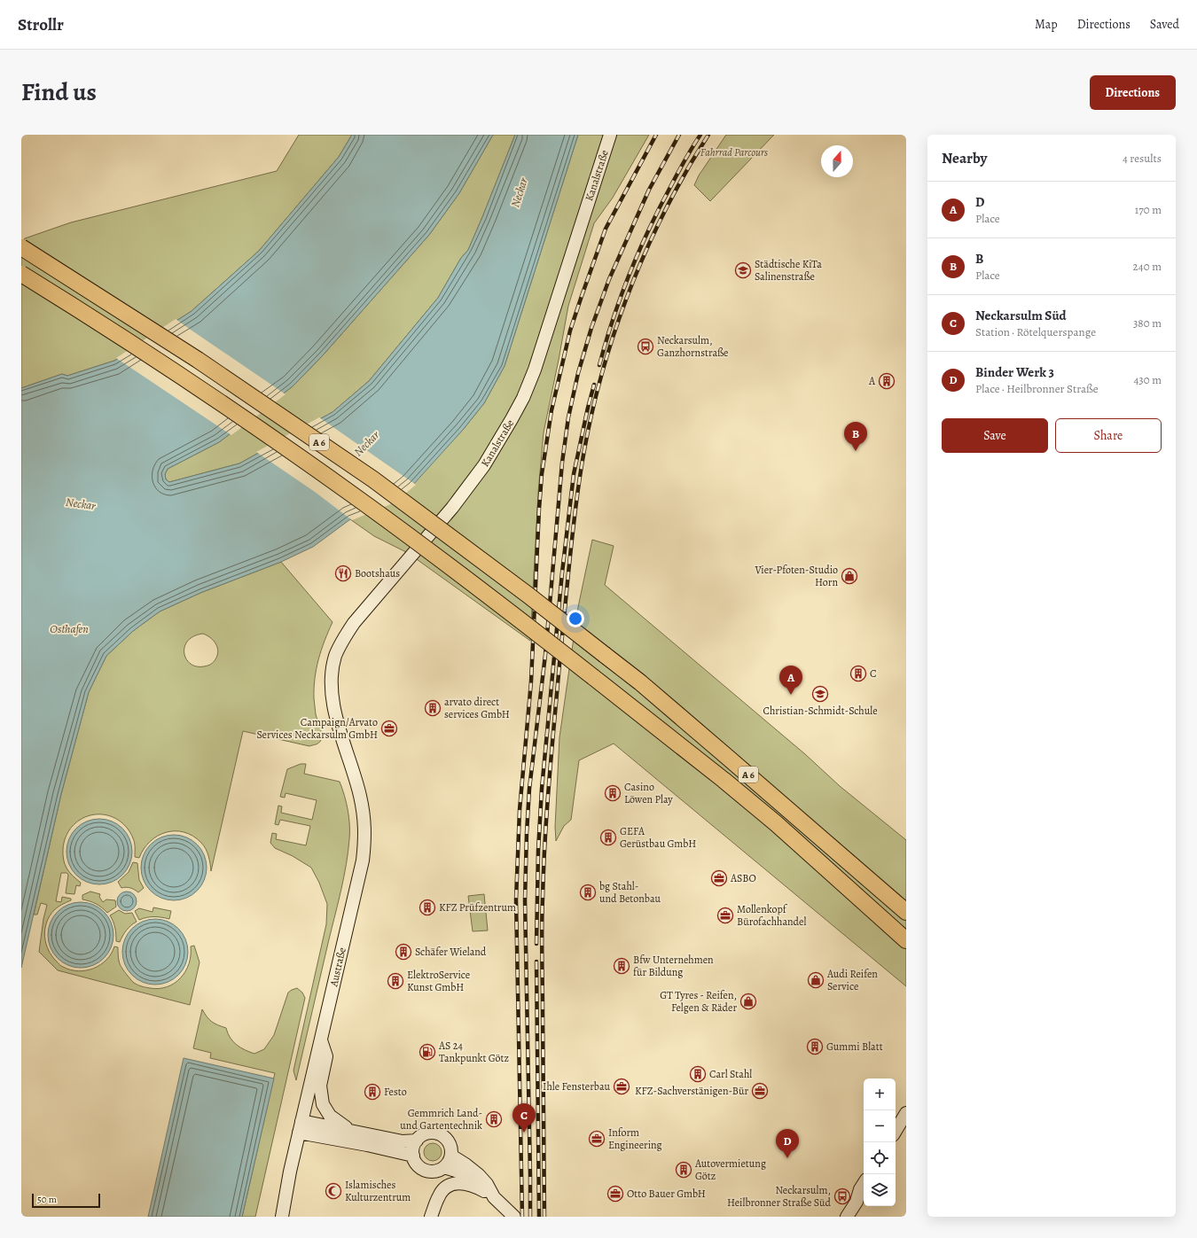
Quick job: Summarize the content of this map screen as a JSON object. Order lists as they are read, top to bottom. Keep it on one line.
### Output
{"streets":{"highway":["A 6"],"main road":["Kanalstraße","Austraße"]},"crossings":[["Kanalstraße","Austraße"]],"water":["Neckar","Osthafen"],"parks":["Fahrrad Parcours"],"places":{"school or university":["Städtische KiTa Salinenstraße","Christian-Schmidt-Schule"],"bus stop":["Neckarsulm, Ganzhornstraße","Neckarsulm, Heilbronner Straße Süd"],"building":["A","C","arvato direct services GmbH","Casino Löwen Play","GEFA Gerüstbau GmbH","bg Stahl- und Betonbau","KFZ Prüfzentrum","Schäfer Wieland","Bfw Unternehmen für Bildung","ElektroService Kunst GmbH","Gummi Blatt","Carl Stahl","Festo","Gemmrich Land- und Gartentechnik","Autovermietung Götz"],"restaurant":["Bootshaus"],"shop":["Vier-Pfoten-Studio Horn","Audi Reifen Service","GT Tyres - Reifen, Felgen & Räder"],"office":["Campaign/Arvato Services Neckarsulm GmbH","ASBO","Mollenkopf Bürofachhandel","Ihle Fensterbau","KFZ-Sachverstänigen-Bür","Inform Engineering","Otto Bauer GmbH"],"fuel station":["AS 24 Tankpunkt Götz"],"mosque":["Islamisches Kulturzentrum"]},"scale_bar":"50 m","north":"top","page":{"header":"Strollr","nav":["Map","Directions","Saved"],"title":"Find us","buttons":["Directions",["Save","Share"]],"heading":["Nearby","4 results"],"list":[{"mark":"A","name":"D","note":"Place","value":"170 m"},{"mark":"B","name":"B","note":"Place","value":"240 m"},{"mark":"C","name":"Neckarsulm Süd","note":"Station · Rötelquerspange","value":"380 m"},{"mark":"D","name":"Binder Werk 3","note":"Place · Heilbronner Straße","value":"430 m"}],"pins":["B","A","C","D"],"map_buttons":["+","−"],"scale":"50 m"}}
